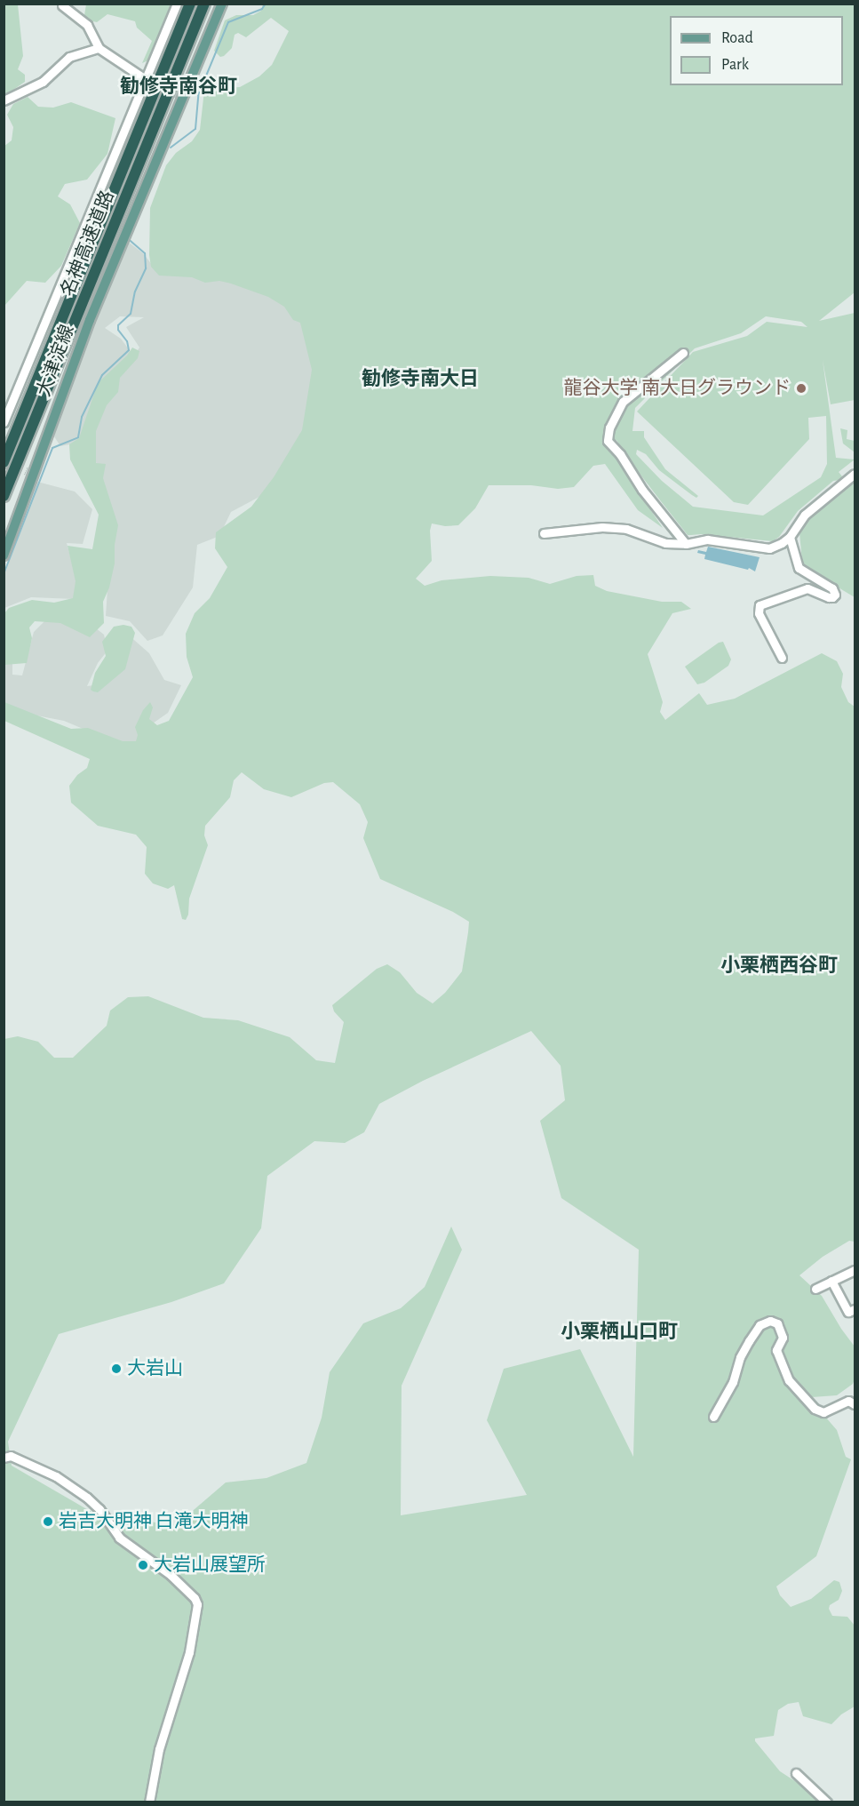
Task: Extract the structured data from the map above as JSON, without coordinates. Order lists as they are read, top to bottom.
{
  "streets": {
    "highway": ["名神高速道路"],
    "main road": ["大津淀線"]
  },
  "districts": [
    "勧修寺南谷町",
    "勧修寺南大日",
    "小栗栖西谷町",
    "小栗栖山口町"
  ],
  "places": [
    "龍谷大学 南大日グラウンド",
    "大岩山",
    "岩吉大明神 白滝大明神",
    "大岩山展望所"
  ],
  "legend": ["Road", "Park"]
}
